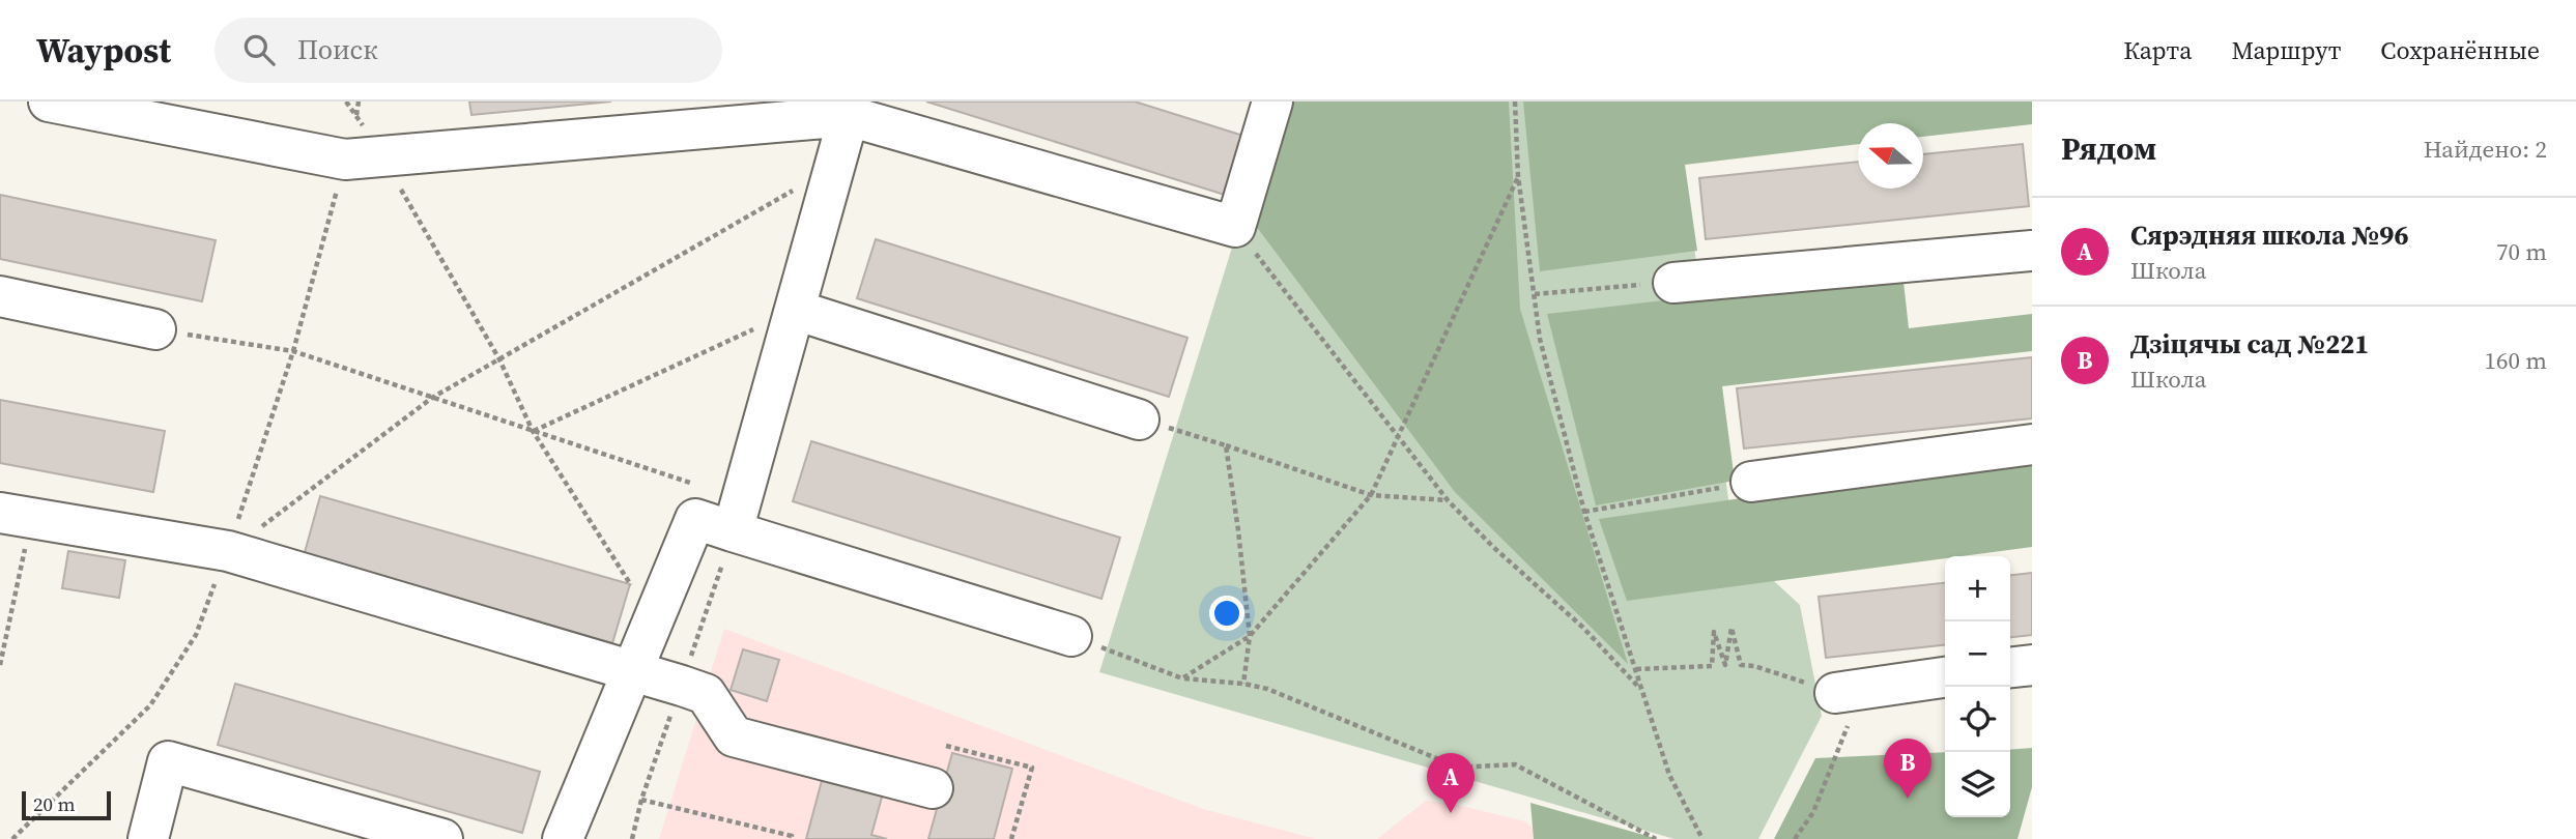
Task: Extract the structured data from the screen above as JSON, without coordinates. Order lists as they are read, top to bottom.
{
  "scale_bar": "20 m",
  "north": "left",
  "page": {
    "header": "Waypost",
    "search": "Поиск",
    "nav": ["Карта", "Маршрут", "Сохранённые"],
    "heading": ["Рядом", "Найдено: 2"],
    "list": [
      {
        "mark": "A",
        "name": "Сярэдняя школа №96",
        "note": "Школа",
        "value": "70 m"
      },
      {
        "mark": "B",
        "name": "Дзіцячы сад №221",
        "note": "Школа",
        "value": "160 m"
      }
    ],
    "map_buttons": ["+", "−"],
    "pins": ["B", "A"],
    "scale": "20 m"
  }
}
